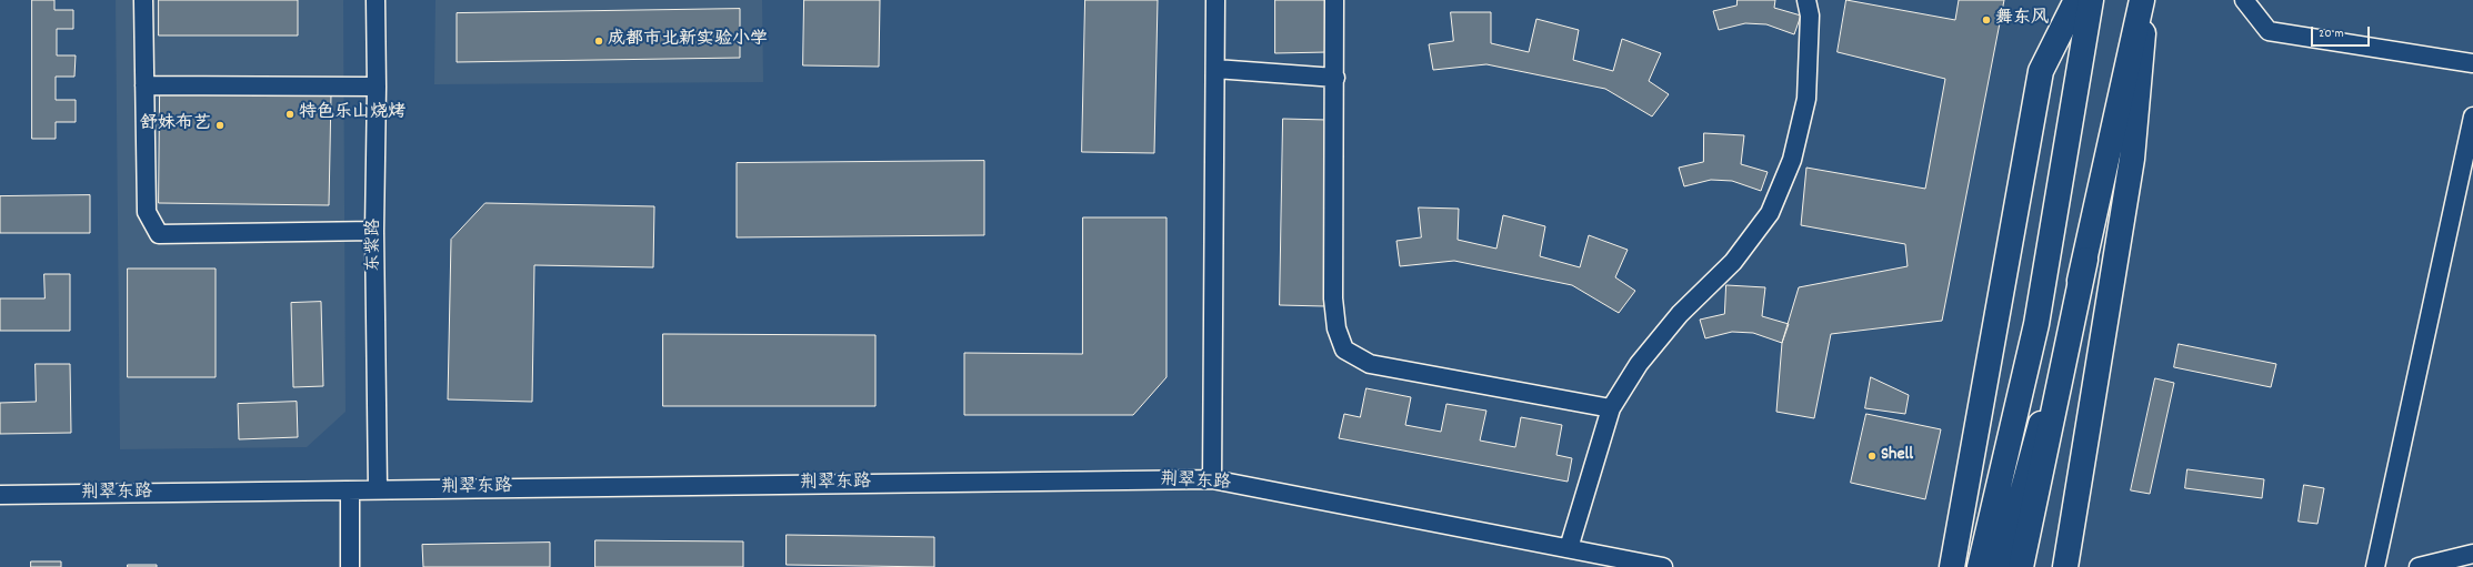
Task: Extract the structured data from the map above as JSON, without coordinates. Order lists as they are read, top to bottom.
{
  "streets": {
    "street": ["东紫路", "荆翠东路"]
  },
  "crossings": [
    ["东紫路", "荆翠东路"]
  ],
  "places": [
    "舞东风",
    "成都市北新实验小学",
    "特色乐山烧烤",
    "舒妹布艺",
    "Shell"
  ],
  "scale_bar": "20 m"
}
